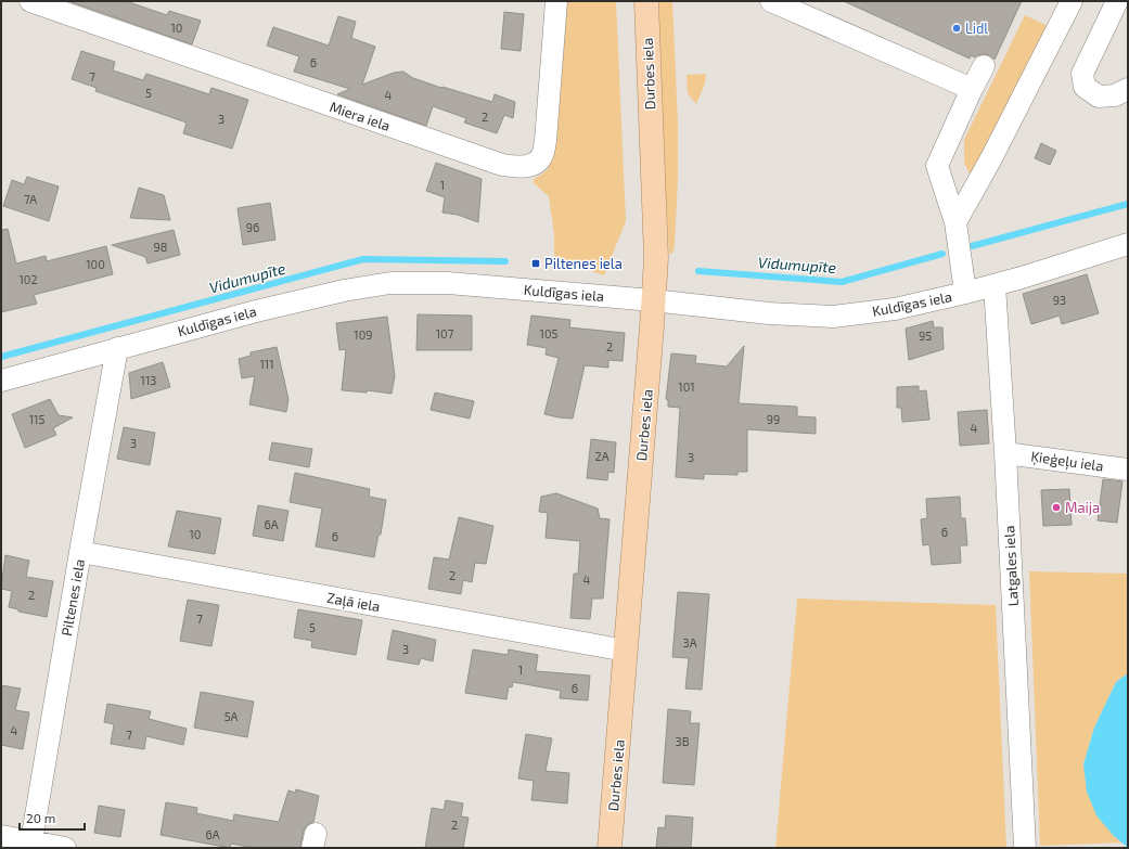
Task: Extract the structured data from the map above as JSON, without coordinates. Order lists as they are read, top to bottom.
{
  "streets": {
    "main road": ["Durbes iela"],
    "street": [
      "Miera iela",
      "Kuldīgas iela",
      "Ķieģeļu iela",
      "Latgales iela",
      "Piltenes iela",
      "Zaļā iela"
    ]
  },
  "crossings": [
    ["Durbes iela", "Kuldīgas iela"],
    ["Durbes iela", "Zaļā iela"],
    ["Kuldīgas iela", "Latgales iela"],
    ["Kuldīgas iela", "Piltenes iela"],
    ["Ķieģeļu iela", "Latgales iela"],
    ["Piltenes iela", "Zaļā iela"]
  ],
  "water": ["Vidumupīte"],
  "places": {
    "other": ["Lidl", "Maija"],
    "transit": ["Piltenes iela"]
  },
  "house_numbers": [
    "10",
    "6",
    "7",
    "5",
    "4",
    "2",
    "3",
    "1",
    "7A",
    "96",
    "98",
    "100",
    "102",
    "93",
    "107",
    "105",
    "109",
    "95",
    "2",
    "111",
    "113",
    "101",
    "115",
    "99",
    "4",
    "3",
    "2A",
    "3",
    "6A",
    "6",
    "10",
    "6",
    "2",
    "4",
    "2",
    "7",
    "5",
    "3A",
    "3",
    "1",
    "6",
    "5A",
    "4",
    "7",
    "3B",
    "2",
    "6A"
  ],
  "scale_bar": "20 m"
}
